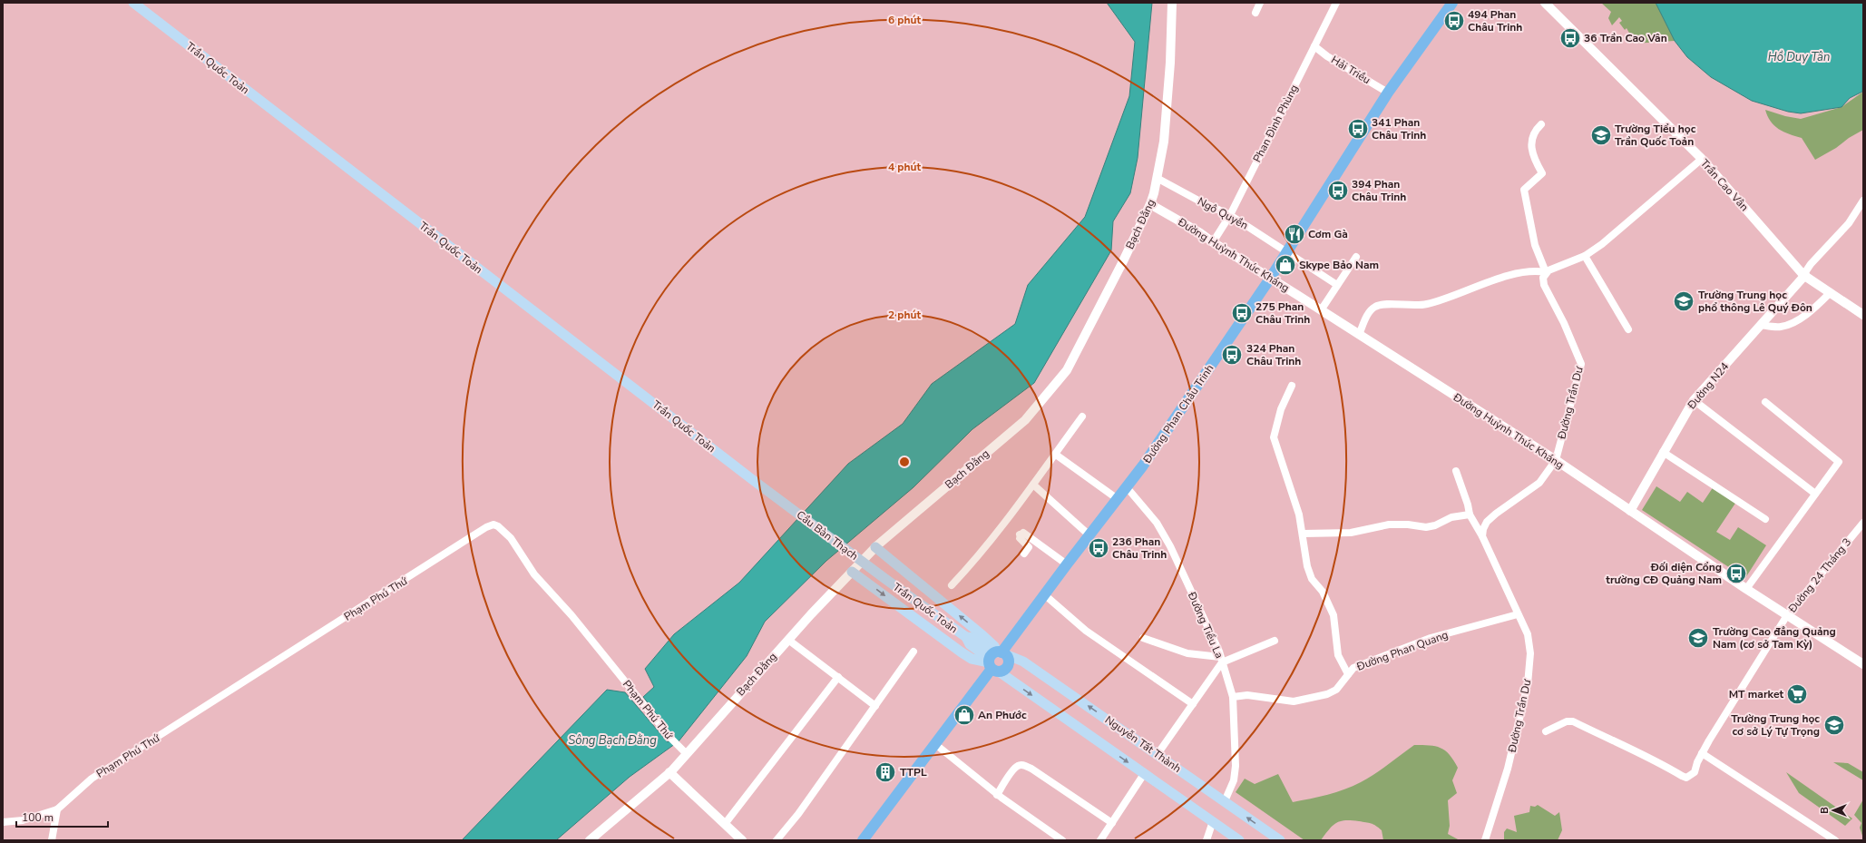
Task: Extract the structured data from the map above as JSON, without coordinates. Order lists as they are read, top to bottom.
{
  "streets": {
    "main road": [
      "Trần Quốc Toản",
      "Đường Phan Châu Trinh",
      "Cầu Bàn Thạch",
      "Nguyễn Tất Thành"
    ],
    "street": [
      "Hải Triều",
      "Phan Đình Phùng",
      "Trần Cao Vân",
      "Ngô Quyền",
      "Bạch Đằng",
      "Đường Huỳnh Thúc Kháng",
      "Đường N24",
      "Đường Trần Dư",
      "Đường 24 Tháng 3",
      "Phạm Phú Thứ",
      "Đường Tiểu La",
      "Đường Phan Quang"
    ]
  },
  "crossings": [
    ["Trần Quốc Toản", "Đường Phan Châu Trinh"],
    ["Trần Quốc Toản", "Cầu Bàn Thạch"],
    ["Trần Quốc Toản", "Nguyễn Tất Thành"],
    ["Hải Triều", "Phan Đình Phùng"],
    ["Hải Triều", "Đường Phan Châu Trinh"],
    ["Phan Đình Phùng", "Ngô Quyền"],
    ["Phan Đình Phùng", "Đường Huỳnh Thúc Kháng"],
    ["Trần Cao Vân", "Đường N24"],
    ["Ngô Quyền", "Bạch Đằng"],
    ["Ngô Quyền", "Đường Phan Châu Trinh"],
    ["Bạch Đằng", "Đường Huỳnh Thúc Kháng"],
    ["Bạch Đằng", "Phạm Phú Thứ"],
    ["Đường Huỳnh Thúc Kháng", "Đường N24"],
    ["Đường Huỳnh Thúc Kháng", "Đường Trần Dư"],
    ["Đường Huỳnh Thúc Kháng", "Đường Phan Châu Trinh"],
    ["Đường Huỳnh Thúc Kháng", "Đường 24 Tháng 3"],
    ["Đường Trần Dư", "Đường Phan Quang"],
    ["Đường Phan Châu Trinh", "Đường Tiểu La"],
    ["Đường Phan Châu Trinh", "Nguyễn Tất Thành"],
    ["Đường Tiểu La", "Đường Phan Quang"],
    ["Đường Tiểu La", "Nguyễn Tất Thành"]
  ],
  "water": ["Hồ Duy Tân", "Sông Bạch Đằng"],
  "places": {
    "bus stop": [
      "494 Phan Châu Trinh",
      "36 Trần Cao Vân",
      "341 Phan Châu Trinh",
      "394 Phan Châu Trinh",
      "275 Phan Châu Trinh",
      "324 Phan Châu Trinh",
      "236 Phan Châu Trinh",
      "Đối diện Cổng trường CĐ Quảng Nam"
    ],
    "school or university": [
      "Trường Tiểu học Trần Quốc Toản",
      "Trường Trung học phổ thông Lê Quý Đôn",
      "Trường Cao đẳng Quảng Nam (cơ sở Tam Kỳ)",
      "Trường Trung học cơ sở Lý Tự Trọng"
    ],
    "restaurant": ["Cơm Gà"],
    "shop": ["Skype Bảo Nam", "An Phước"],
    "supermarket": ["MT market"],
    "building": ["TTPL"]
  },
  "scale_bar": "100 m",
  "north": "left",
  "rings": ["6 phút", "4 phút", "2 phút"]
}
